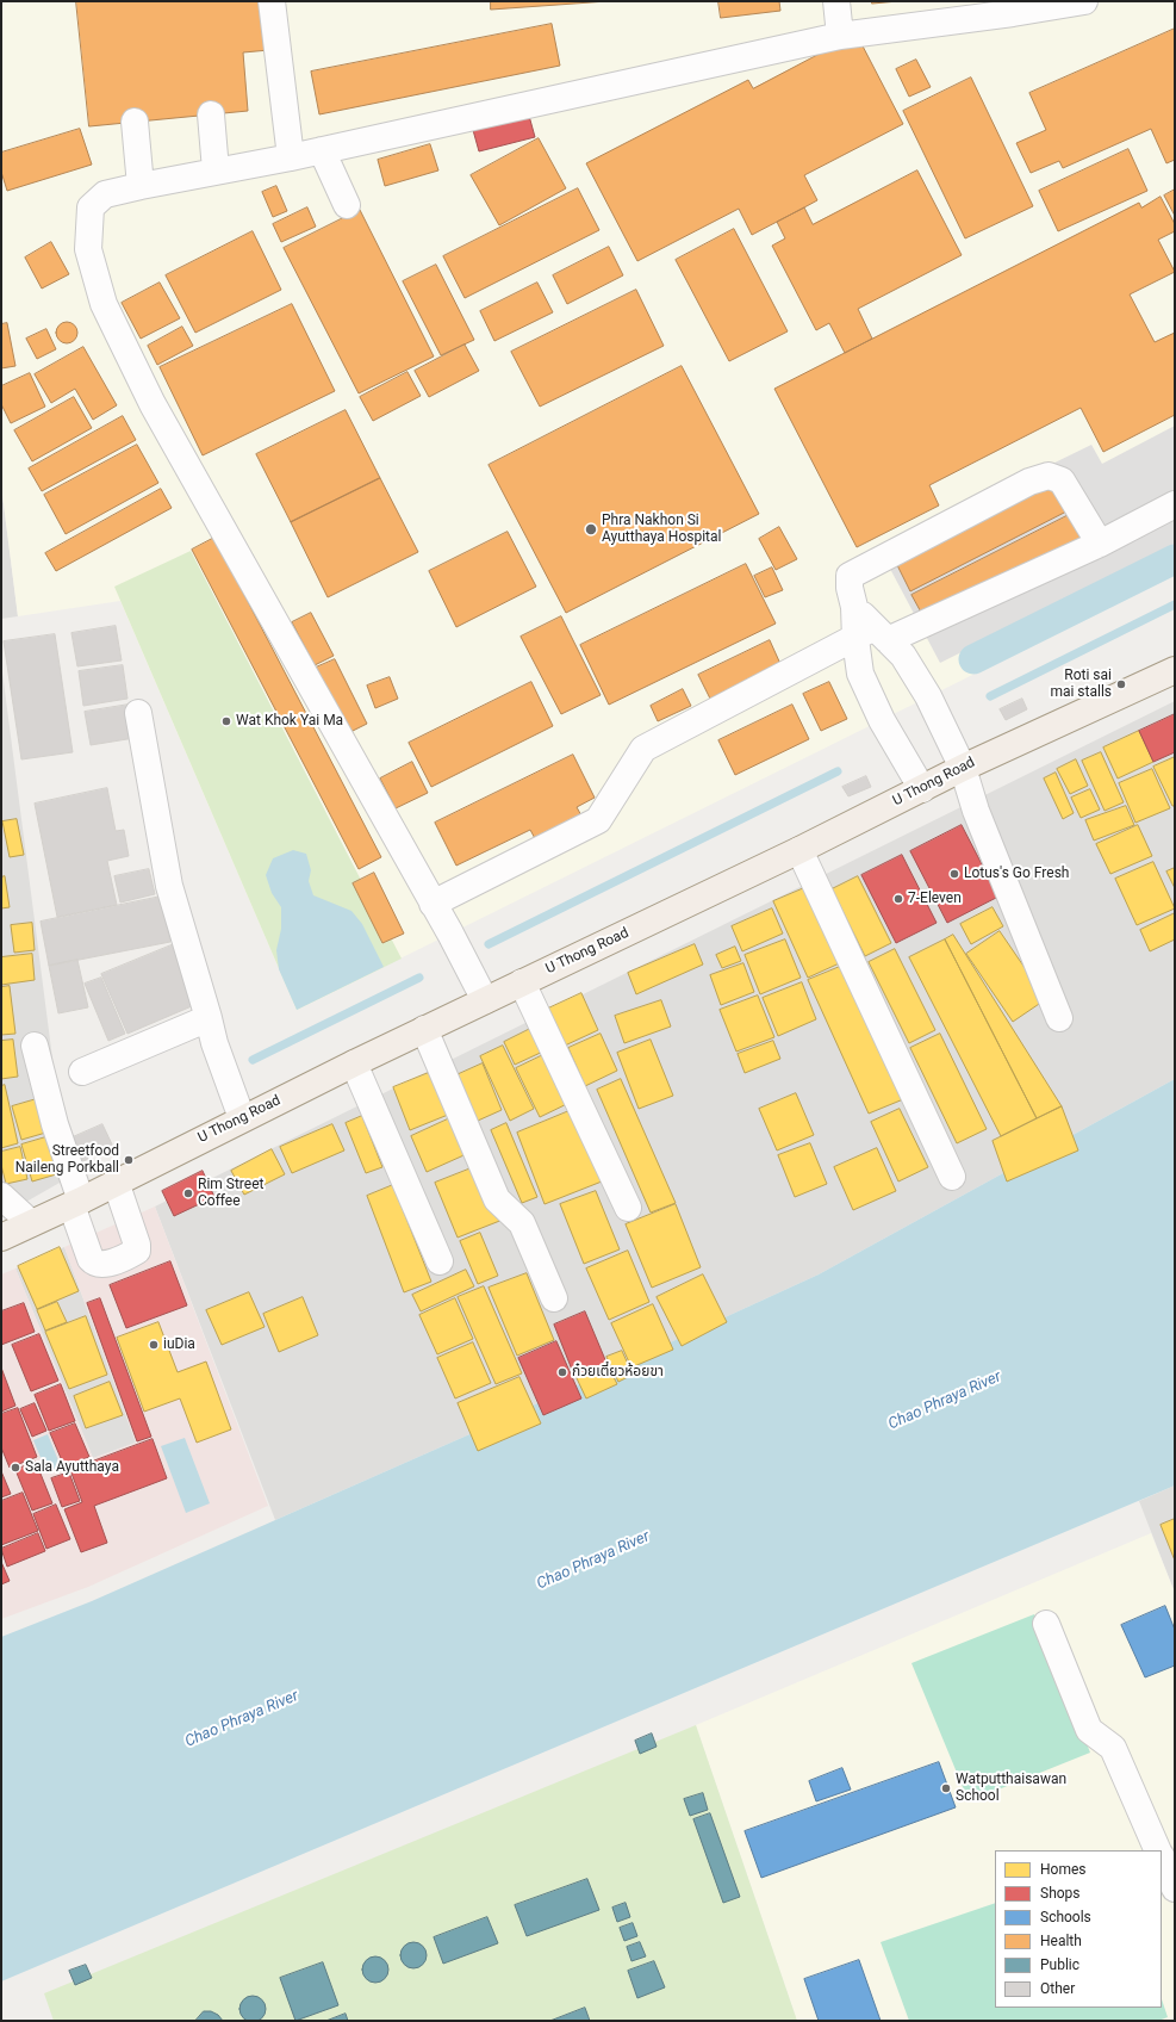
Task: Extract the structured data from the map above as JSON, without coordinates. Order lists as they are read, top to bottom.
{
  "streets": {
    "main road": ["U Thong Road"]
  },
  "water": ["Chao Phraya River"],
  "places": [
    "Phra Nakhon Si Ayutthaya Hospital",
    "Roti sai mai stalls",
    "Wat Khok Yai Ma",
    "Lotus's Go Fresh",
    "7-Eleven",
    "Streetfood Naileng Porkball",
    "Rim Street Coffee",
    "iuDia",
    "ก๋วยเตี๋ยวห้อยขา",
    "Sala Ayutthaya",
    "Watputthaisawan School"
  ],
  "legend": [
    "Homes",
    "Shops",
    "Schools",
    "Health",
    "Public",
    "Other"
  ]
}
